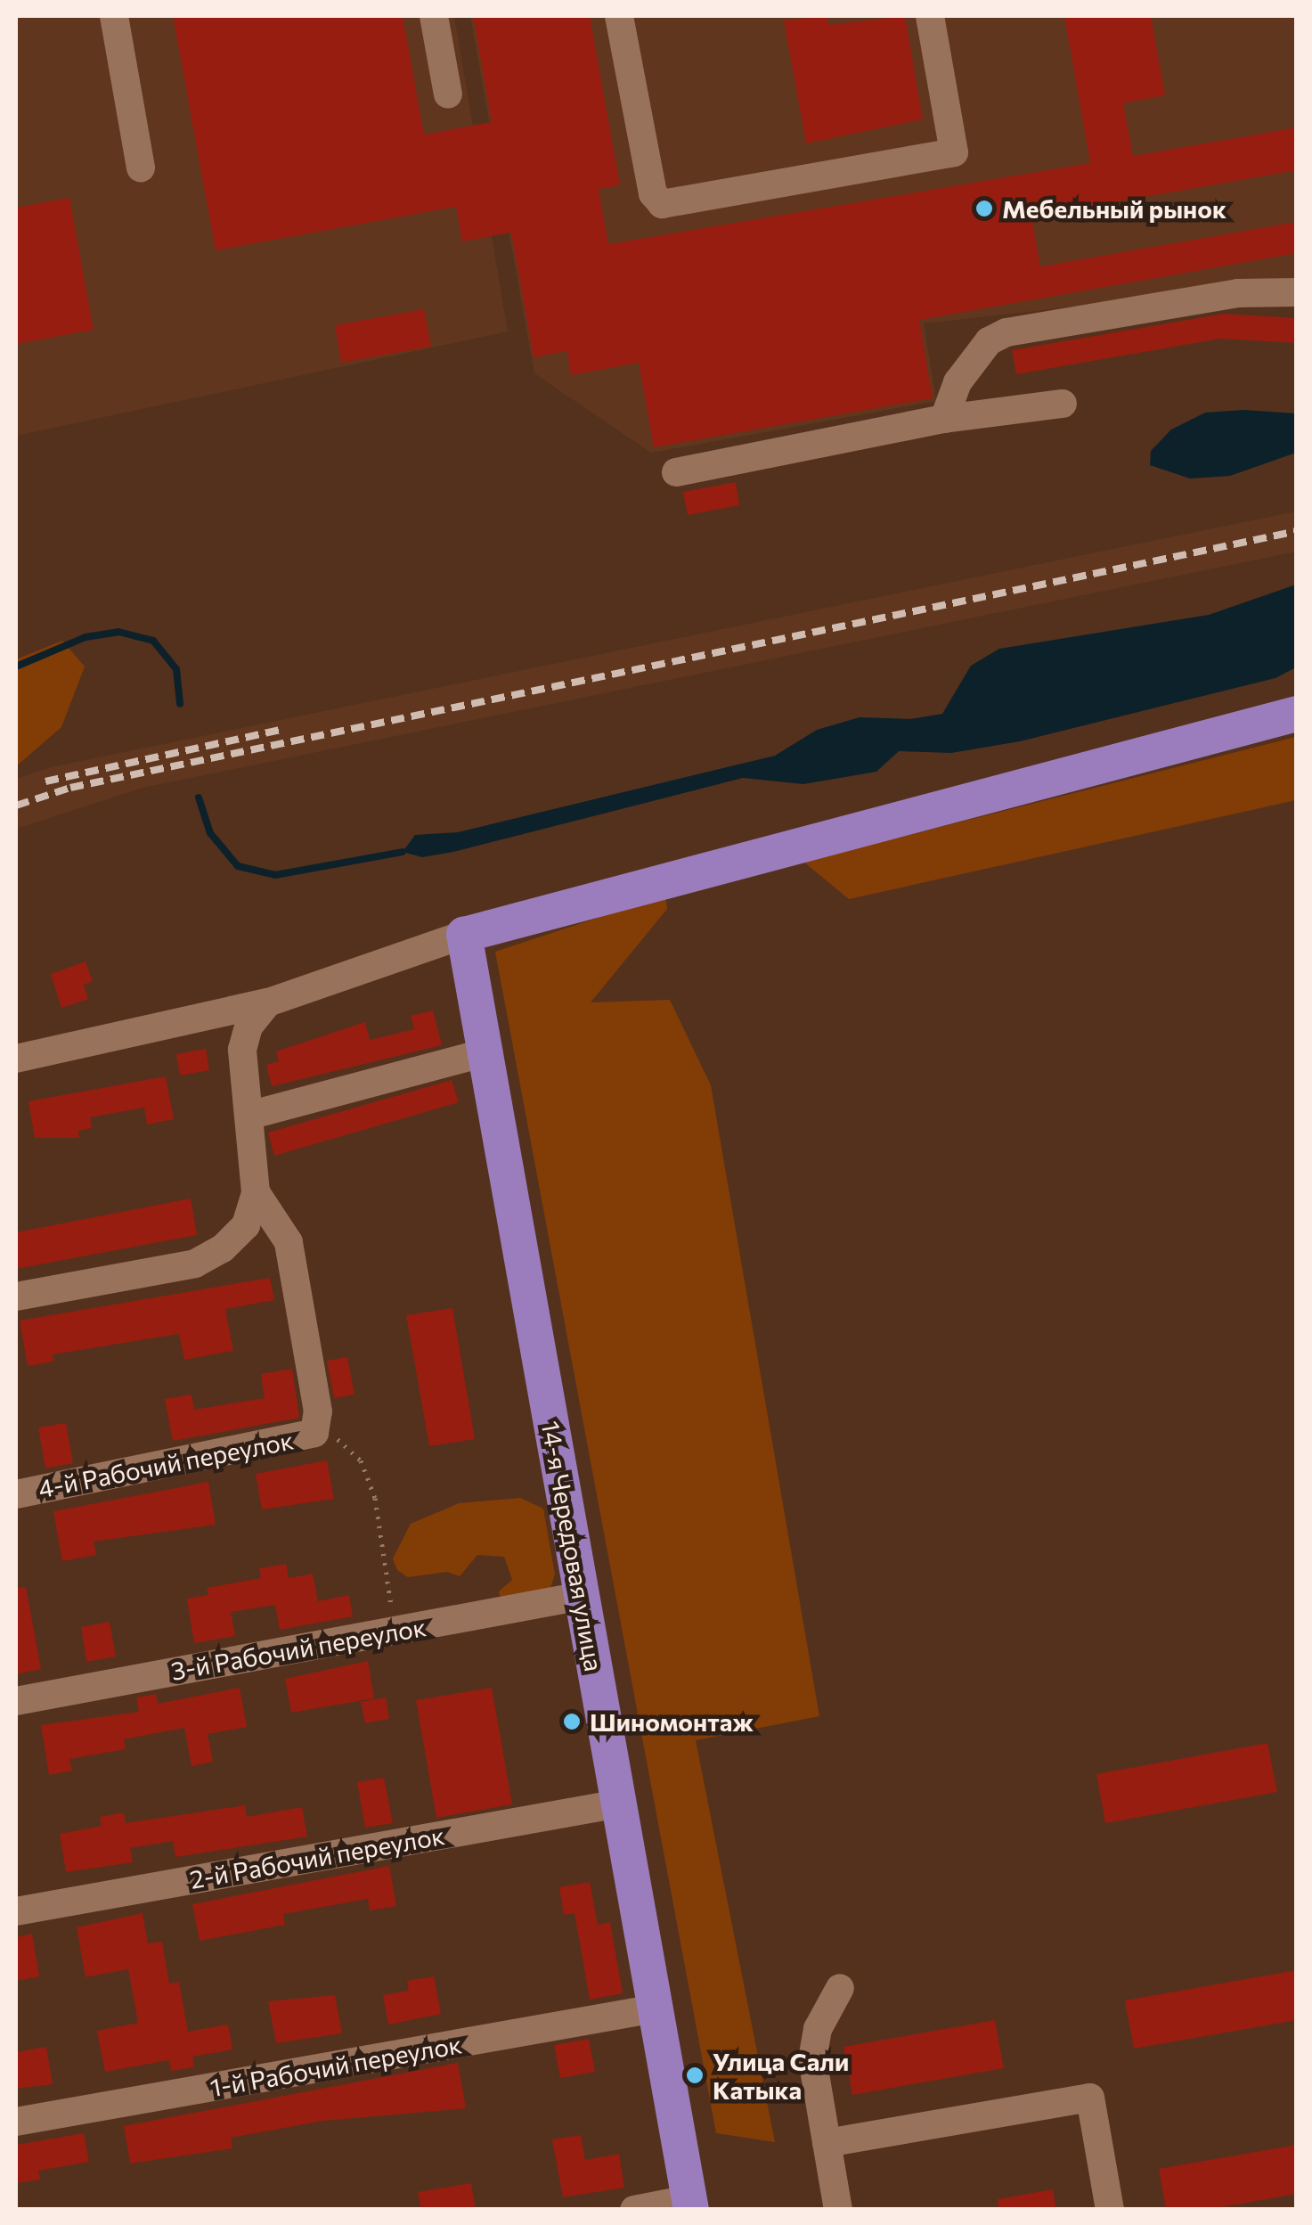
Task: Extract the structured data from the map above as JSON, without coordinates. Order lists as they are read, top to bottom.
{
  "streets": {
    "main road": ["14-я Чередовая улица"],
    "street": [
      "4-й Рабочий переулок",
      "3-й Рабочий переулок",
      "2-й Рабочий переулок",
      "1-й Рабочий переулок"
    ]
  },
  "crossings": [
    ["14-я Чередовая улица", "3-й Рабочий переулок"],
    ["14-я Чередовая улица", "2-й Рабочий переулок"],
    ["14-я Чередовая улица", "1-й Рабочий переулок"]
  ],
  "places": ["Мебельный рынок", "Шиномонтаж", "Улица Сали Катыка"]
}
